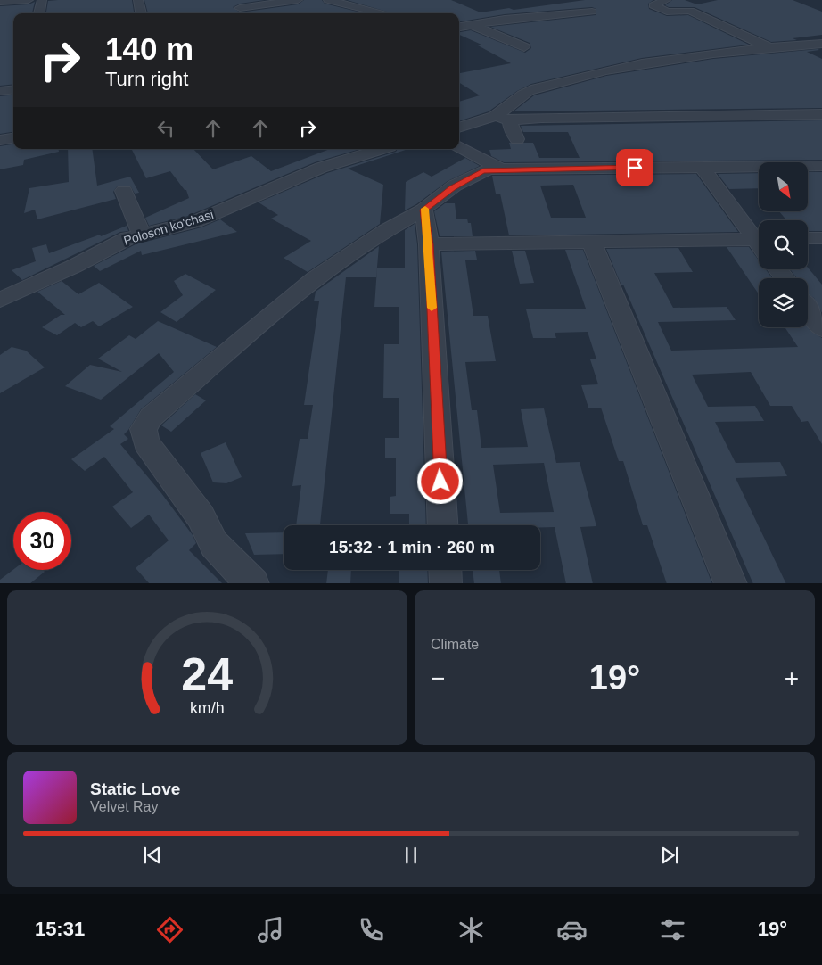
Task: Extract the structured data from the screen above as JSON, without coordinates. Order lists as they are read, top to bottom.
{
  "streets": {
    "street": ["Poloson ko'chasi"]
  },
  "north": "bottom right",
  "page": {
    "turn": ["140 m", "Turn right"],
    "limit": "30",
    "trip": "15:32 · 1 min · 260 m",
    "tile": "Climate",
    "heat": ["−", "19°", "+"],
    "song": ["Static Love", "Velvet Ray"],
    "tabs": ["15:31", "19°"],
    "gauge": ["24", "km/h"]
  }
}
